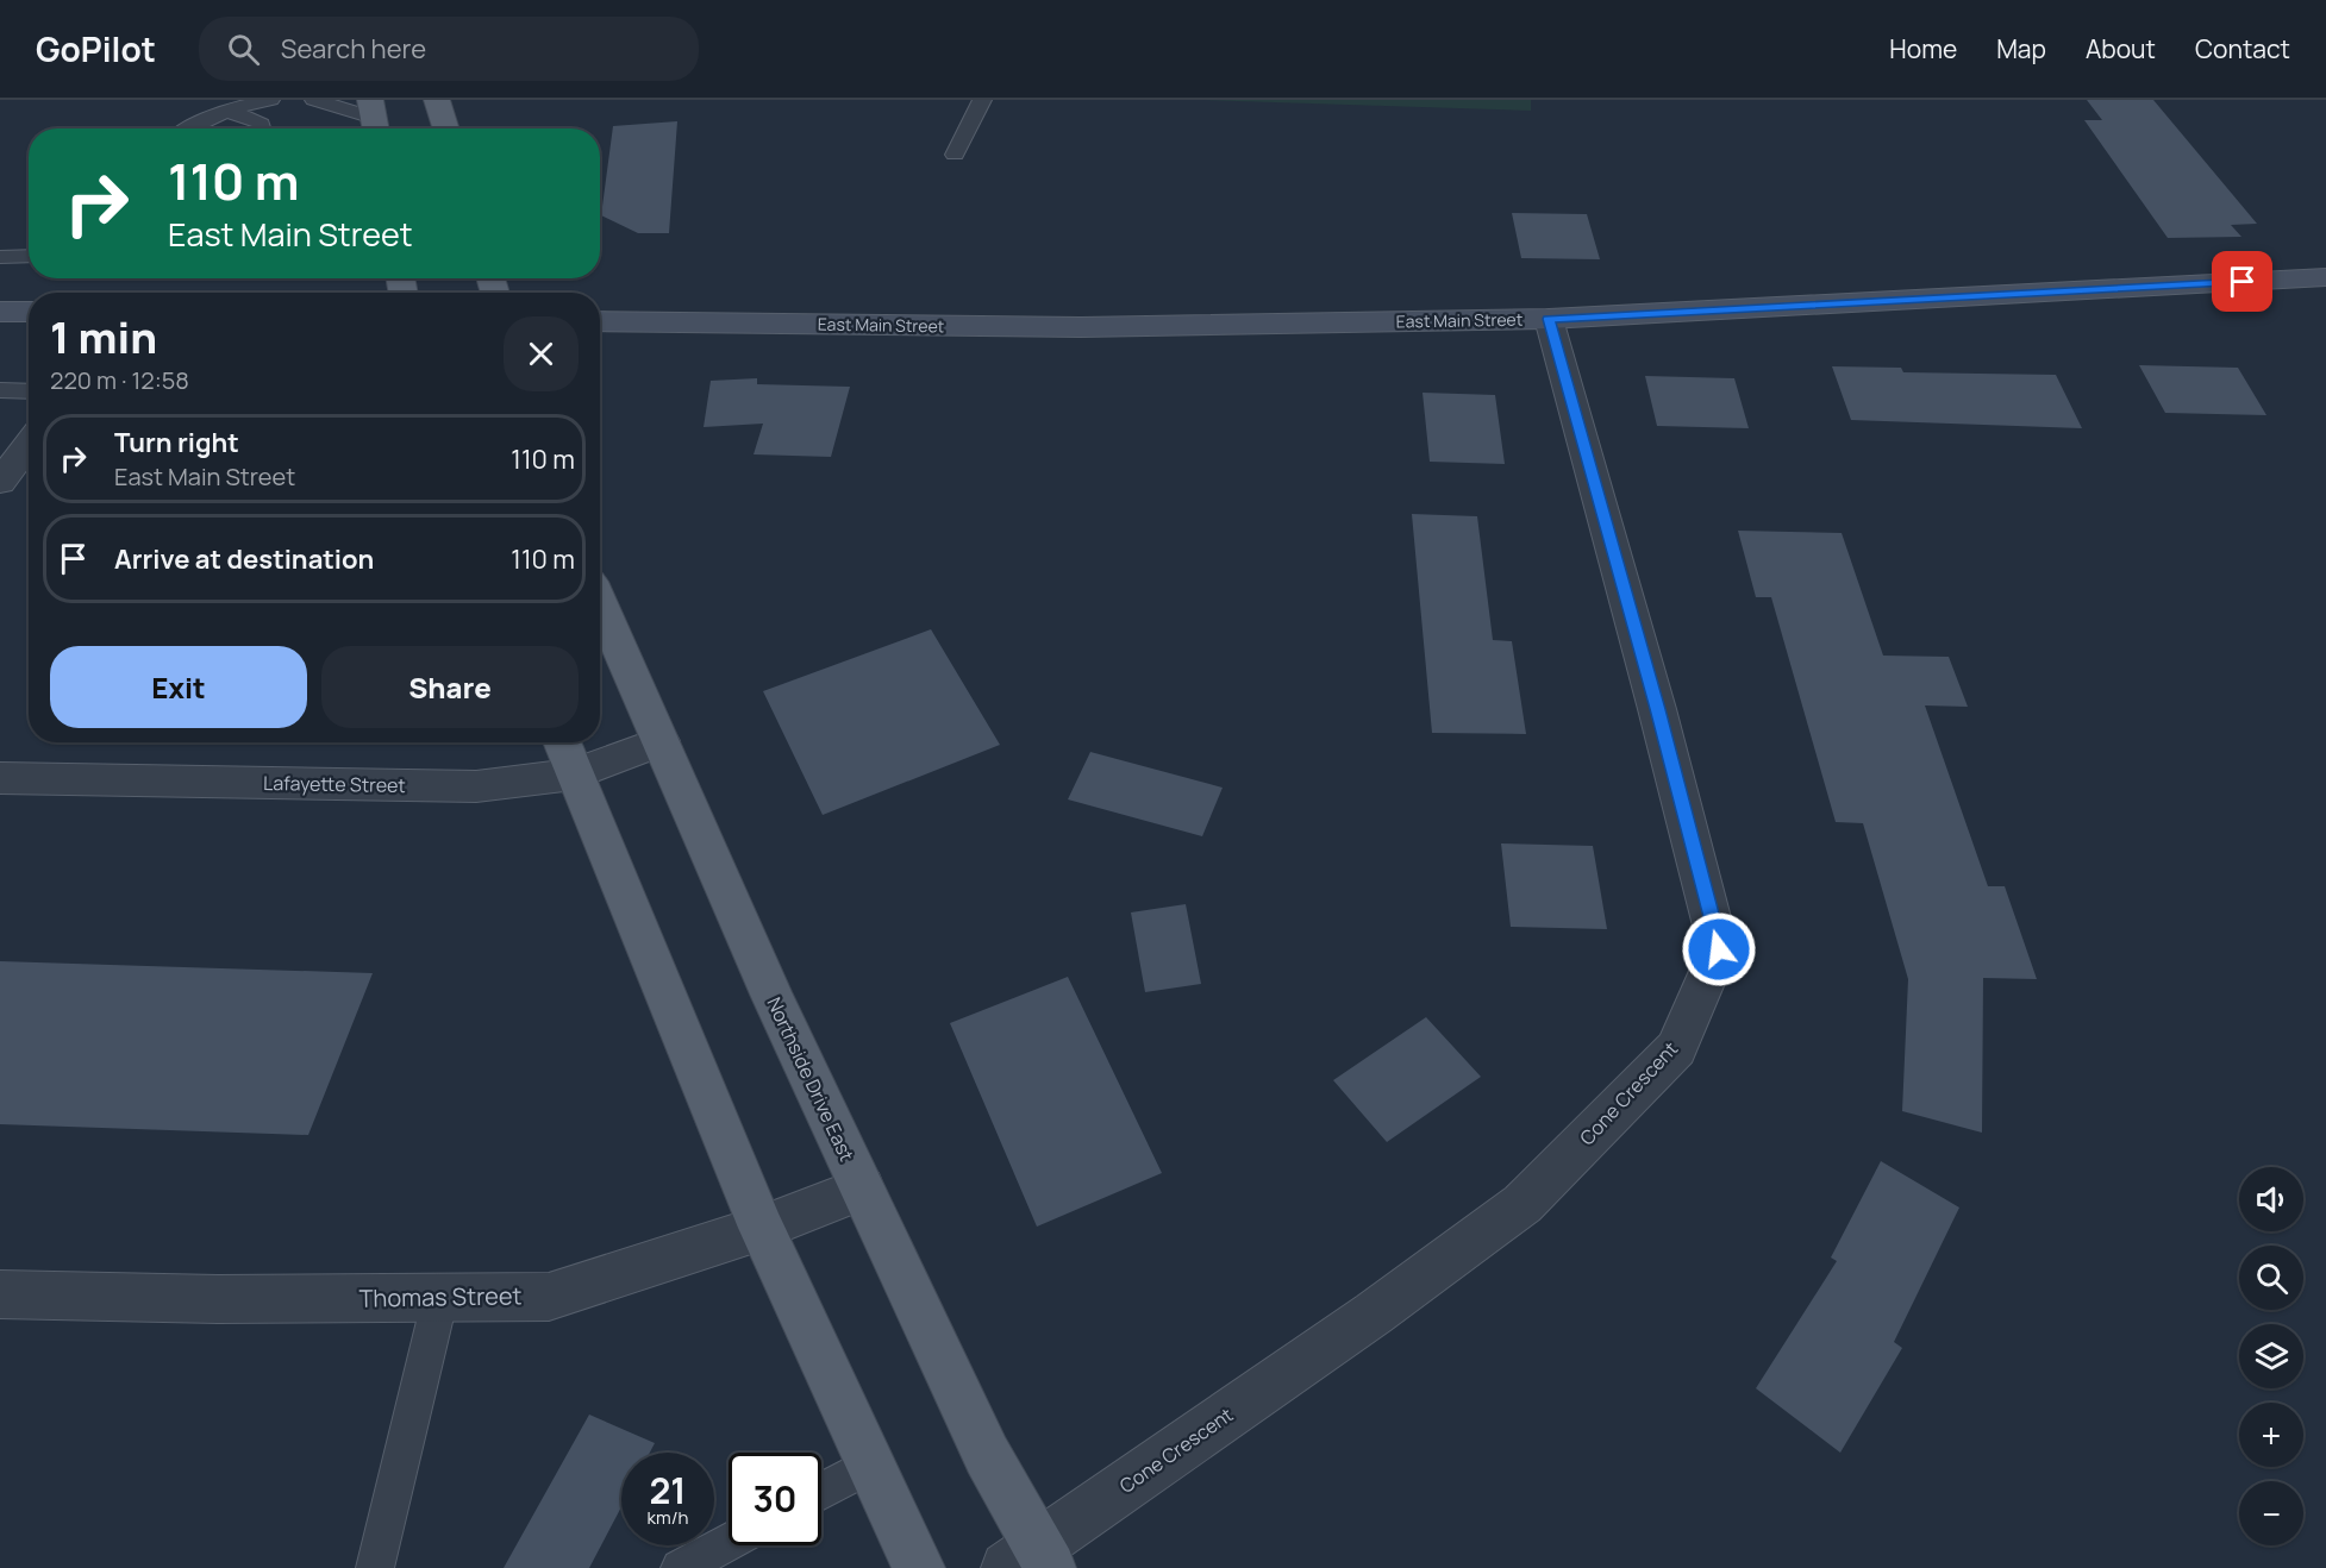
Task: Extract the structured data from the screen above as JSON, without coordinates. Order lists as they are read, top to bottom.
{
  "streets": {
    "main road": ["East Main Street", "Northside Drive East"],
    "street": ["Lafayette Street", "Cone Crescent", "Thomas Street"]
  },
  "crossings": [
    ["East Main Street", "Cone Crescent"],
    ["Lafayette Street", "Northside Drive East"],
    ["Northside Drive East", "Cone Crescent"],
    ["Northside Drive East", "Thomas Street"]
  ],
  "page": {
    "header": "GoPilot",
    "search": "Search here",
    "nav": [
      "Home",
      "Map",
      "About",
      "Contact"
    ],
    "turn": ["110 m", "East Main Street"],
    "heading": ["1 min", "220 m · 12:58"],
    "list": [
      {
        "name": "Turn right",
        "note": "East Main Street",
        "value": "110 m"
      },
      {
        "name": "Arrive at destination",
        "value": "110 m"
      }
    ],
    "buttons": ["Exit", "Share"],
    "map_buttons": ["+", "−"],
    "speed": "21 km/h",
    "limit": "30"
  }
}
